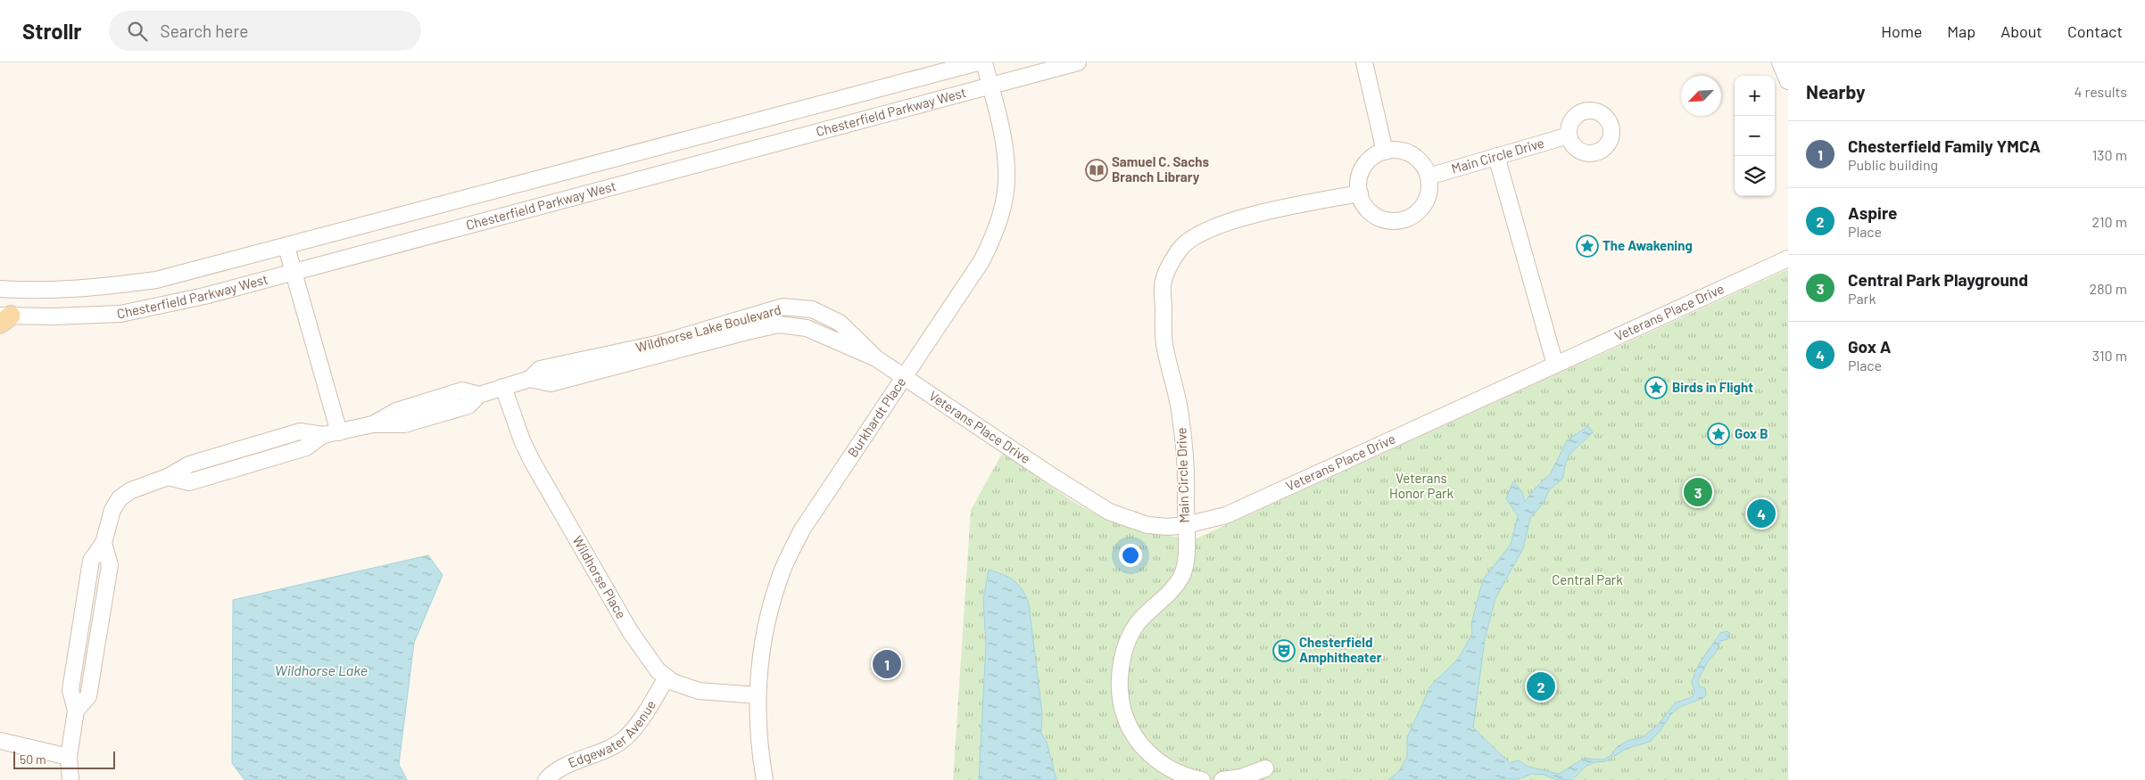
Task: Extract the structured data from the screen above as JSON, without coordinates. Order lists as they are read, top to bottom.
{
  "streets": {
    "street": [
      "Chesterfield Parkway West",
      "Main Circle Drive",
      "Veterans Place Drive",
      "Wildhorse Lake Boulevard",
      "Burkhardt Place",
      "Wildhorse Place",
      "Edgewater Avenue"
    ]
  },
  "crossings": [
    ["Chesterfield Parkway West", "Burkhardt Place"],
    ["Main Circle Drive", "Veterans Place Drive"],
    ["Veterans Place Drive", "Wildhorse Lake Boulevard"],
    ["Veterans Place Drive", "Burkhardt Place"],
    ["Wildhorse Lake Boulevard", "Burkhardt Place"],
    ["Wildhorse Lake Boulevard", "Wildhorse Place"],
    ["Burkhardt Place", "Wildhorse Place"],
    ["Wildhorse Place", "Edgewater Avenue"]
  ],
  "water": ["Wildhorse Lake"],
  "parks": ["Veterans Honor Park", "Central Park"],
  "places": {
    "library": ["Samuel C. Sachs Branch Library"],
    "place": ["The Awakening", "Birds in Flight", "Gox B"],
    "theatre": ["Chesterfield Amphitheater"]
  },
  "scale_bar": "50 m",
  "north": "bottom left",
  "page": {
    "header": "Strollr",
    "search": "Search here",
    "nav": [
      "Home",
      "Map",
      "About",
      "Contact"
    ],
    "heading": ["Nearby", "4 results"],
    "map_buttons": ["+", "−"],
    "list": [
      {
        "mark": "1",
        "name": "Chesterfield Family YMCA",
        "note": "Public building",
        "value": "130 m"
      },
      {
        "mark": "2",
        "name": "Aspire",
        "note": "Place",
        "value": "210 m"
      },
      {
        "mark": "3",
        "name": "Central Park Playground",
        "note": "Park",
        "value": "280 m"
      },
      {
        "mark": "4",
        "name": "Gox A",
        "note": "Place",
        "value": "310 m"
      }
    ],
    "pins": [
      "3",
      "4",
      "1",
      "2"
    ],
    "scale": "50 m"
  }
}
